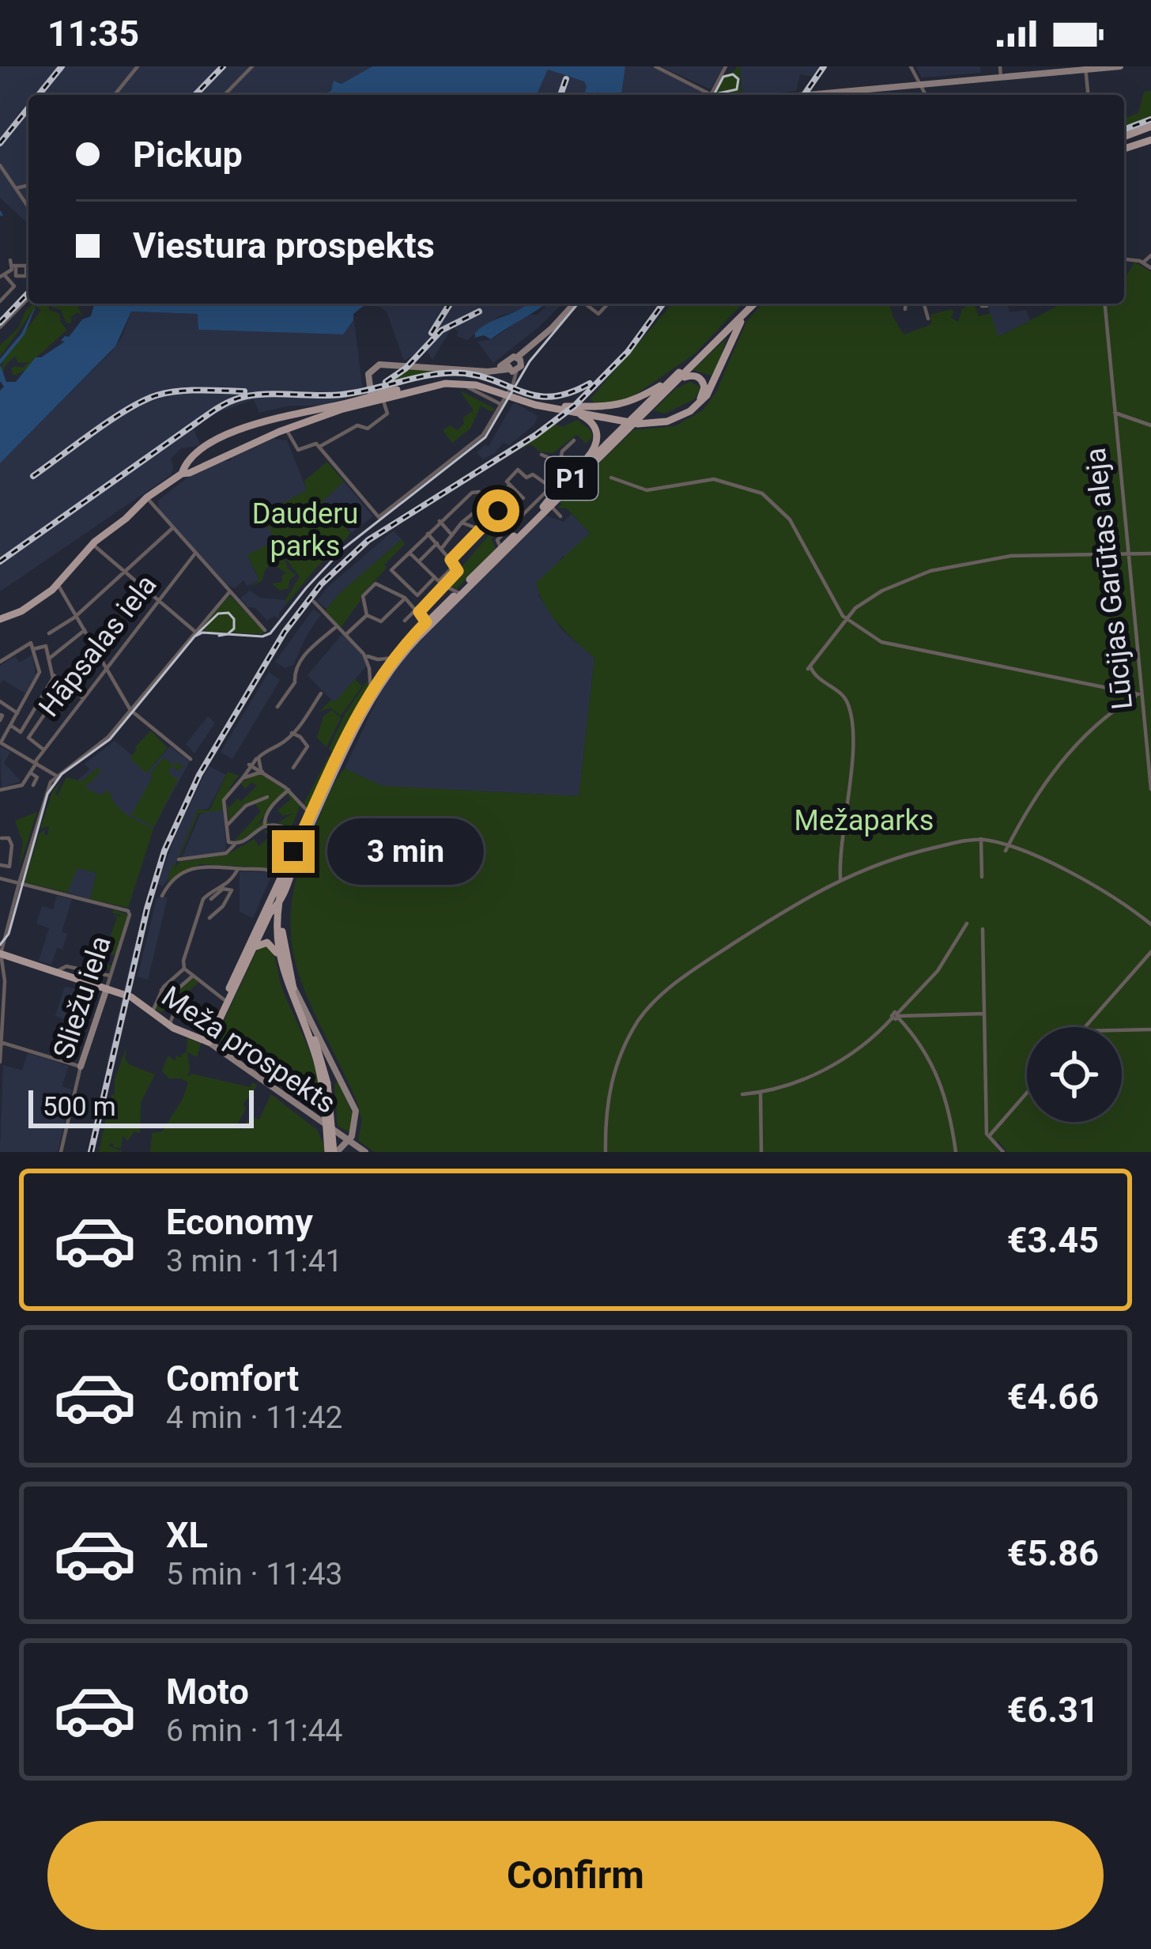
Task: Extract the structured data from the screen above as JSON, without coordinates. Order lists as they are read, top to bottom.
{
  "streets": {
    "main road": ["P1", "Meža prospekts"],
    "street": ["Lūcijas Garūtas aleja", "Hāpsalas iela", "Sliežu iela"]
  },
  "crossings": [
    ["P1", "Meža prospekts"],
    ["Sliežu iela", "Meža prospekts"]
  ],
  "parks": ["Dauderu parks", "Mežaparks"],
  "scale_bar": "500 m",
  "page": {
    "status": "11:35",
    "banner": ["Pickup", "Viestura prospekts"],
    "bubble": "3 min",
    "scale": "500 m",
    "list": [
      {
        "name": "Economy",
        "note": "3 min · 11:41",
        "value": "€3.45"
      },
      {
        "name": "Comfort",
        "note": "4 min · 11:42",
        "value": "€4.66"
      },
      {
        "name": "XL",
        "note": "5 min · 11:43",
        "value": "€5.86"
      },
      {
        "name": "Moto",
        "note": "6 min · 11:44",
        "value": "€6.31"
      }
    ],
    "buttons": "Confirm"
  }
}
